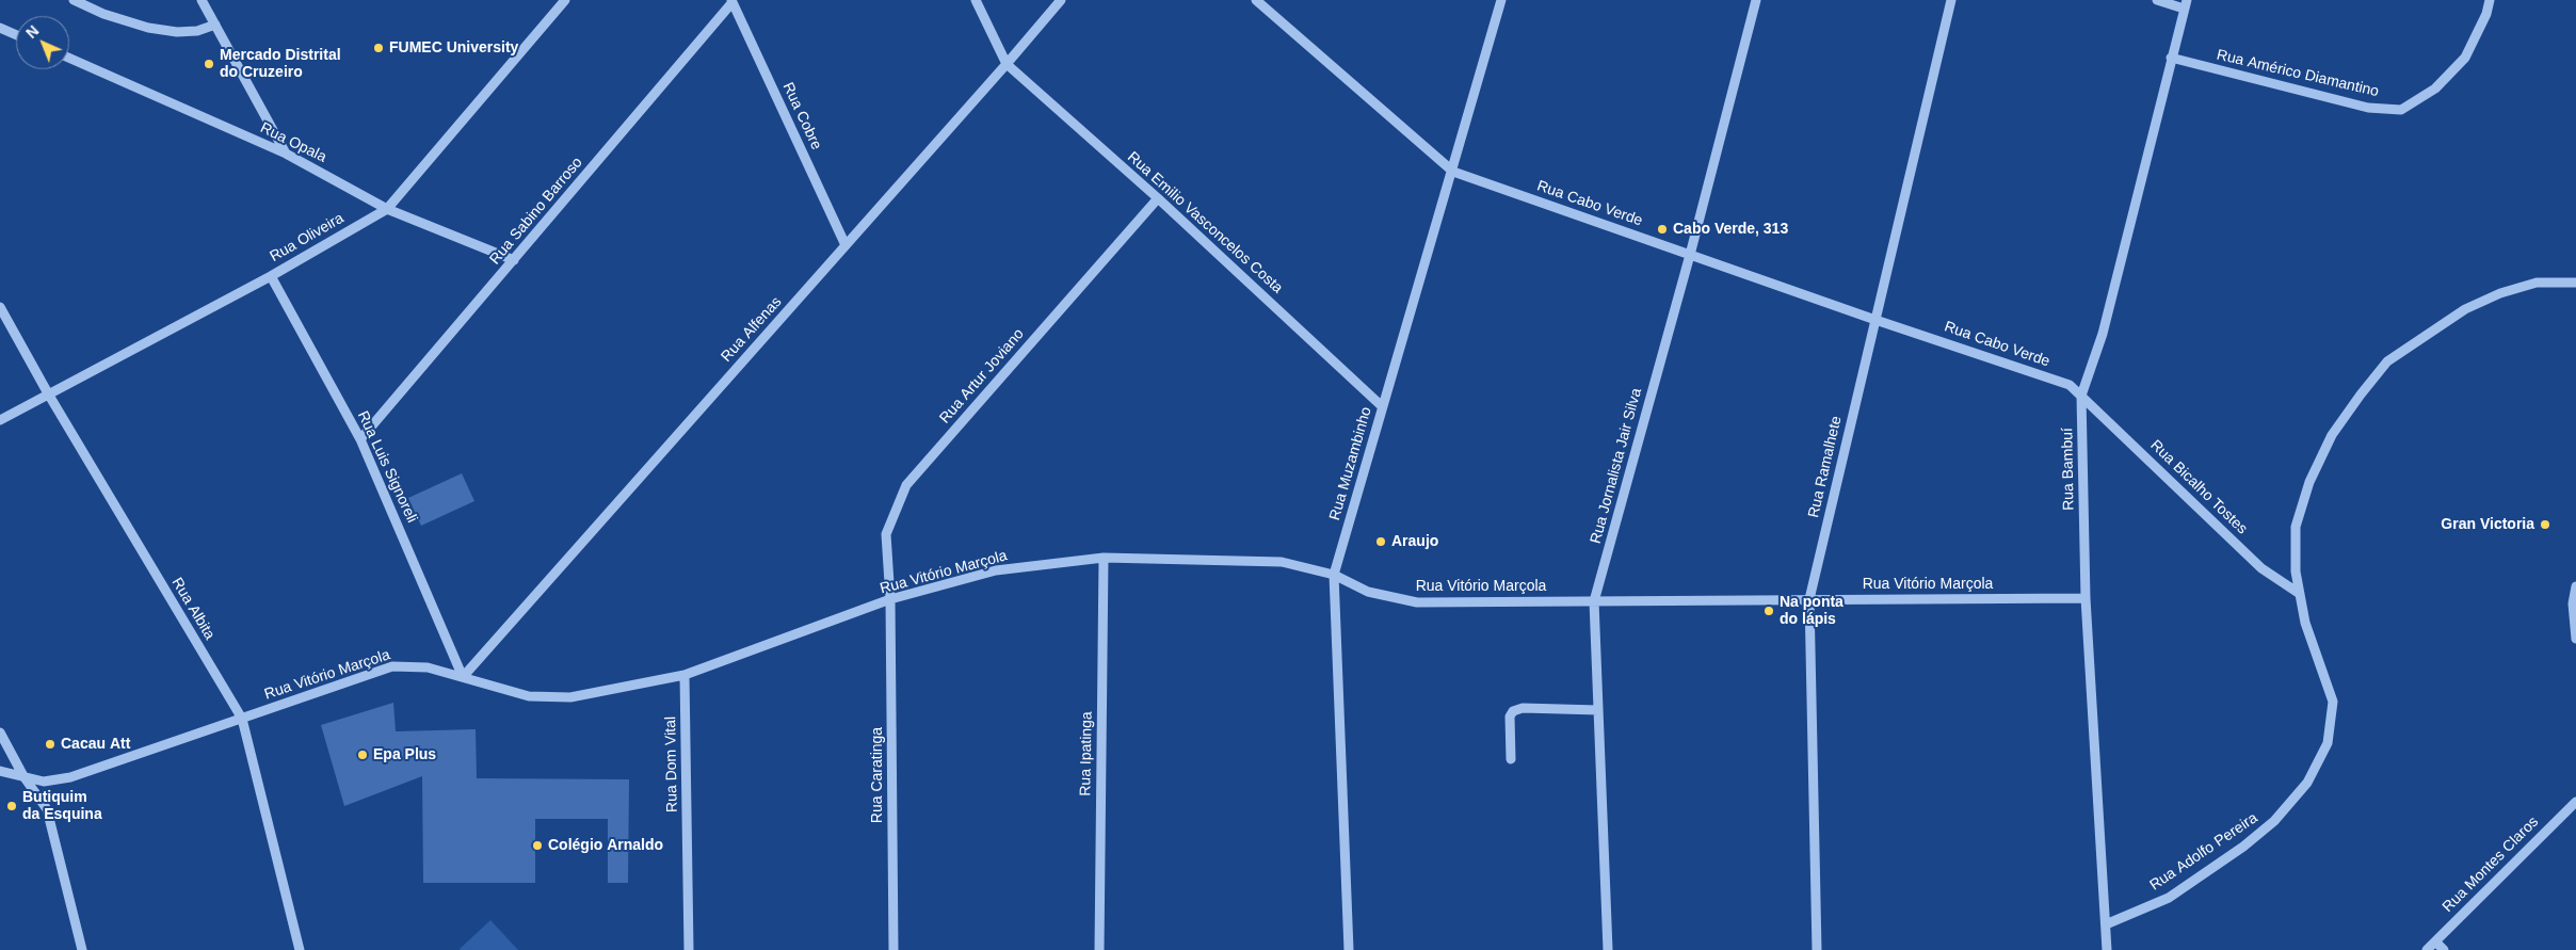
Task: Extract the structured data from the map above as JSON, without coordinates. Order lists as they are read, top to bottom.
{
  "streets": {
    "street": [
      "Rua Américo Diamantino",
      "Rua Cobre",
      "Rua Opala",
      "Rua Cabo Verde",
      "Rua Sabino Barroso",
      "Rua Emilio Vasconcelos Costa",
      "Rua Oliveira",
      "Rua Alfenas",
      "Rua Artur Joviano",
      "Rua Muzambinho",
      "Rua Jornalista Jair Silva",
      "Rua Luis Signoreli",
      "Rua Ramalhete",
      "Rua Bambuí",
      "Rua Bicalho Tostes",
      "Rua Vitório Marçola",
      "Rua Albita",
      "Rua Ipatinga",
      "Rua Dom Vital",
      "Rua Caratinga",
      "Rua Adolfo Pereira",
      "Rua Montes Claros"
    ]
  },
  "crossings": [
    ["Rua Américo Diamantino", "Rua Bambuí"],
    ["Rua Cobre", "Rua Sabino Barroso"],
    ["Rua Cobre", "Rua Alfenas"],
    ["Rua Opala", "Rua Sabino Barroso"],
    ["Rua Opala", "Rua Oliveira"],
    ["Rua Cabo Verde", "Rua Muzambinho"],
    ["Rua Cabo Verde", "Rua Jornalista Jair Silva"],
    ["Rua Cabo Verde", "Rua Ramalhete"],
    ["Rua Cabo Verde", "Rua Bambuí"],
    ["Rua Cabo Verde", "Rua Bicalho Tostes"],
    ["Rua Sabino Barroso", "Rua Luis Signoreli"],
    ["Rua Emilio Vasconcelos Costa", "Rua Alfenas"],
    ["Rua Emilio Vasconcelos Costa", "Rua Artur Joviano"],
    ["Rua Emilio Vasconcelos Costa", "Rua Muzambinho"],
    ["Rua Oliveira", "Rua Luis Signoreli"],
    ["Rua Oliveira", "Rua Albita"],
    ["Rua Alfenas", "Rua Luis Signoreli"],
    ["Rua Alfenas", "Rua Vitório Marçola"],
    ["Rua Artur Joviano", "Rua Vitório Marçola"],
    ["Rua Artur Joviano", "Rua Caratinga"],
    ["Rua Muzambinho", "Rua Vitório Marçola"],
    ["Rua Jornalista Jair Silva", "Rua Vitório Marçola"],
    ["Rua Luis Signoreli", "Rua Vitório Marçola"],
    ["Rua Ramalhete", "Rua Vitório Marçola"],
    ["Rua Bambuí", "Rua Bicalho Tostes"],
    ["Rua Bambuí", "Rua Vitório Marçola"],
    ["Rua Bambuí", "Rua Adolfo Pereira"],
    ["Rua Bicalho Tostes", "Rua Adolfo Pereira"],
    ["Rua Vitório Marçola", "Rua Albita"],
    ["Rua Vitório Marçola", "Rua Ipatinga"],
    ["Rua Vitório Marçola", "Rua Dom Vital"],
    ["Rua Vitório Marçola", "Rua Caratinga"]
  ],
  "places": [
    "FUMEC University",
    "Mercado Distrital do Cruzeiro",
    "Cabo Verde, 313",
    "Gran Victoria",
    "Araujo",
    "Na ponta do lápis",
    "Cacau Att",
    "Epa Plus",
    "Butiquim da Esquina",
    "Colégio Arnaldo"
  ],
  "north": "top left"
}
